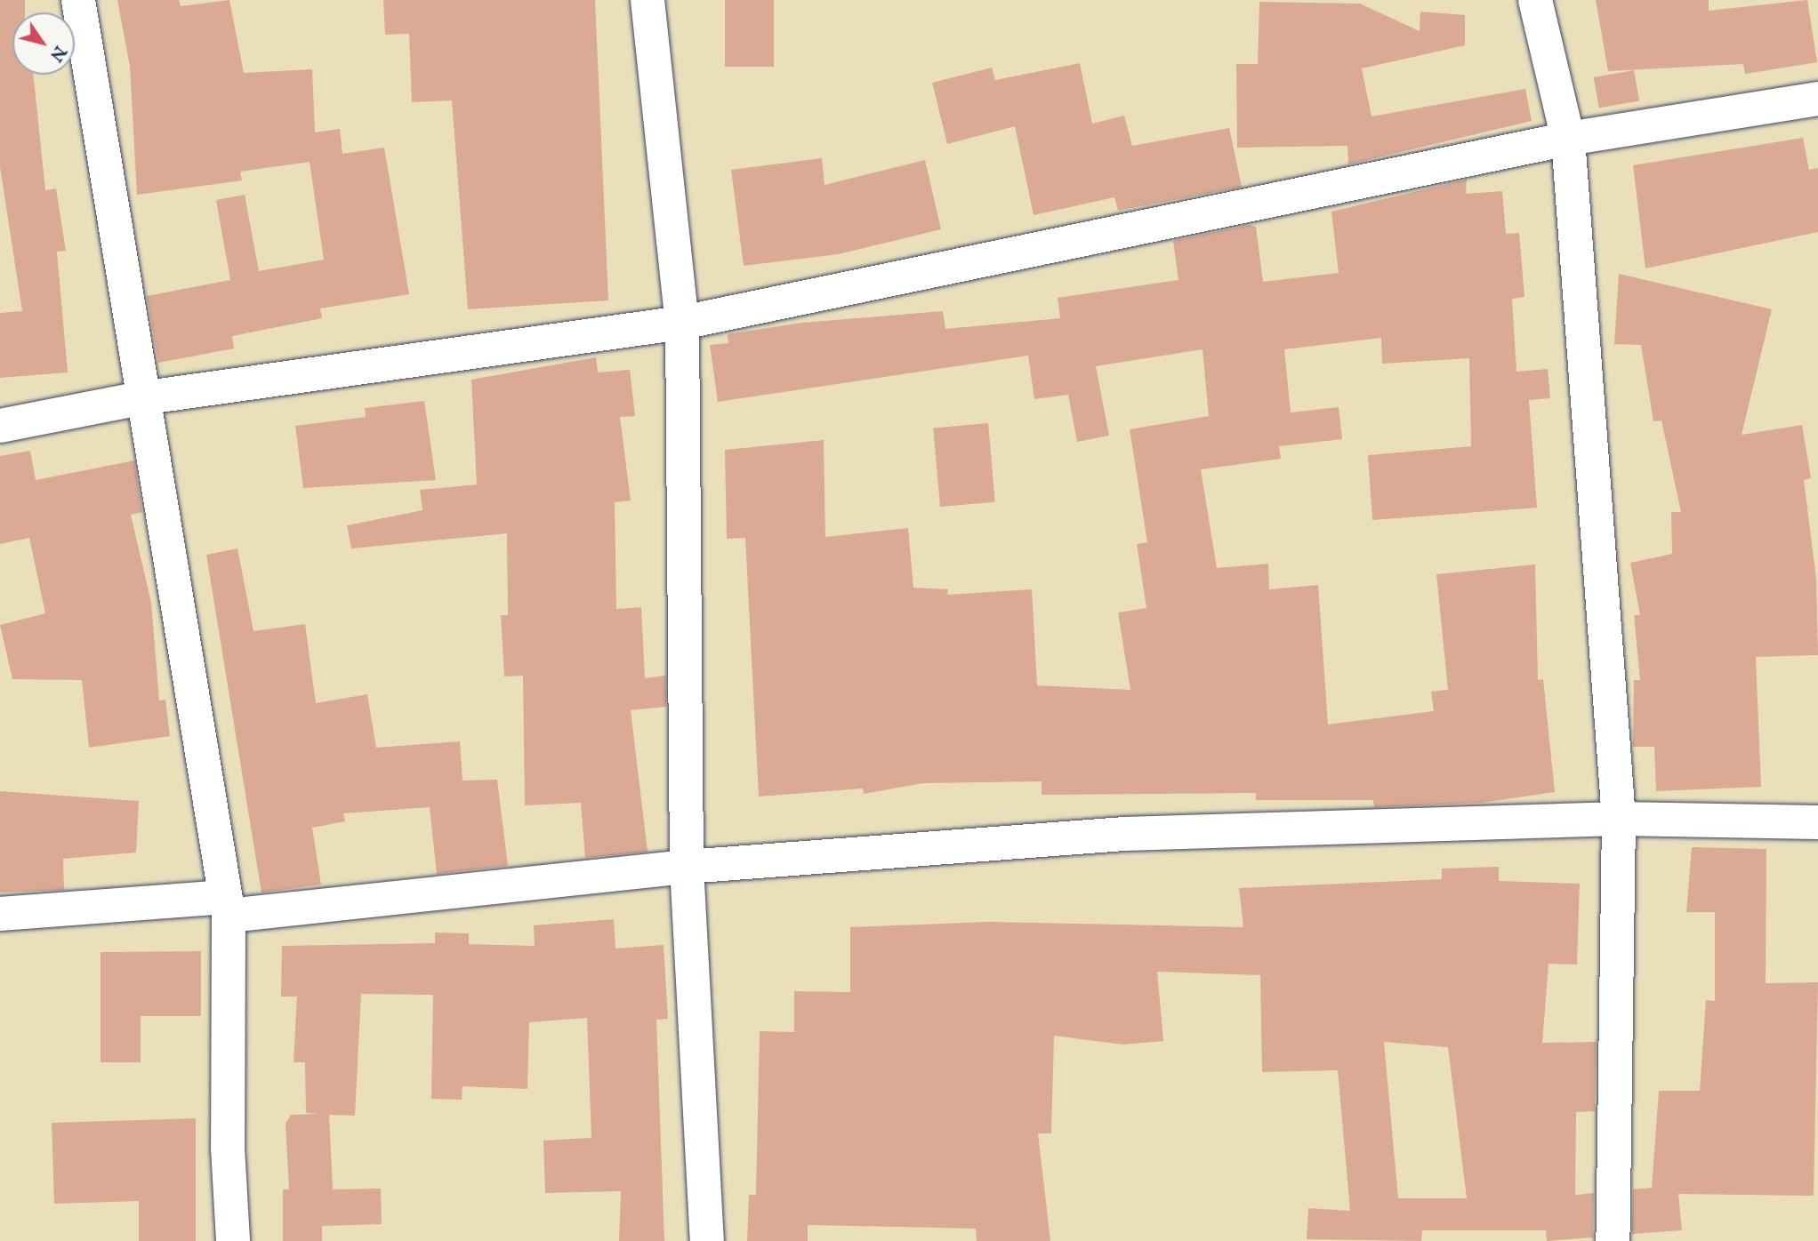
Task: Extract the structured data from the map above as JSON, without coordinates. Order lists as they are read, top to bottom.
{
  "north": "bottom right"
}
